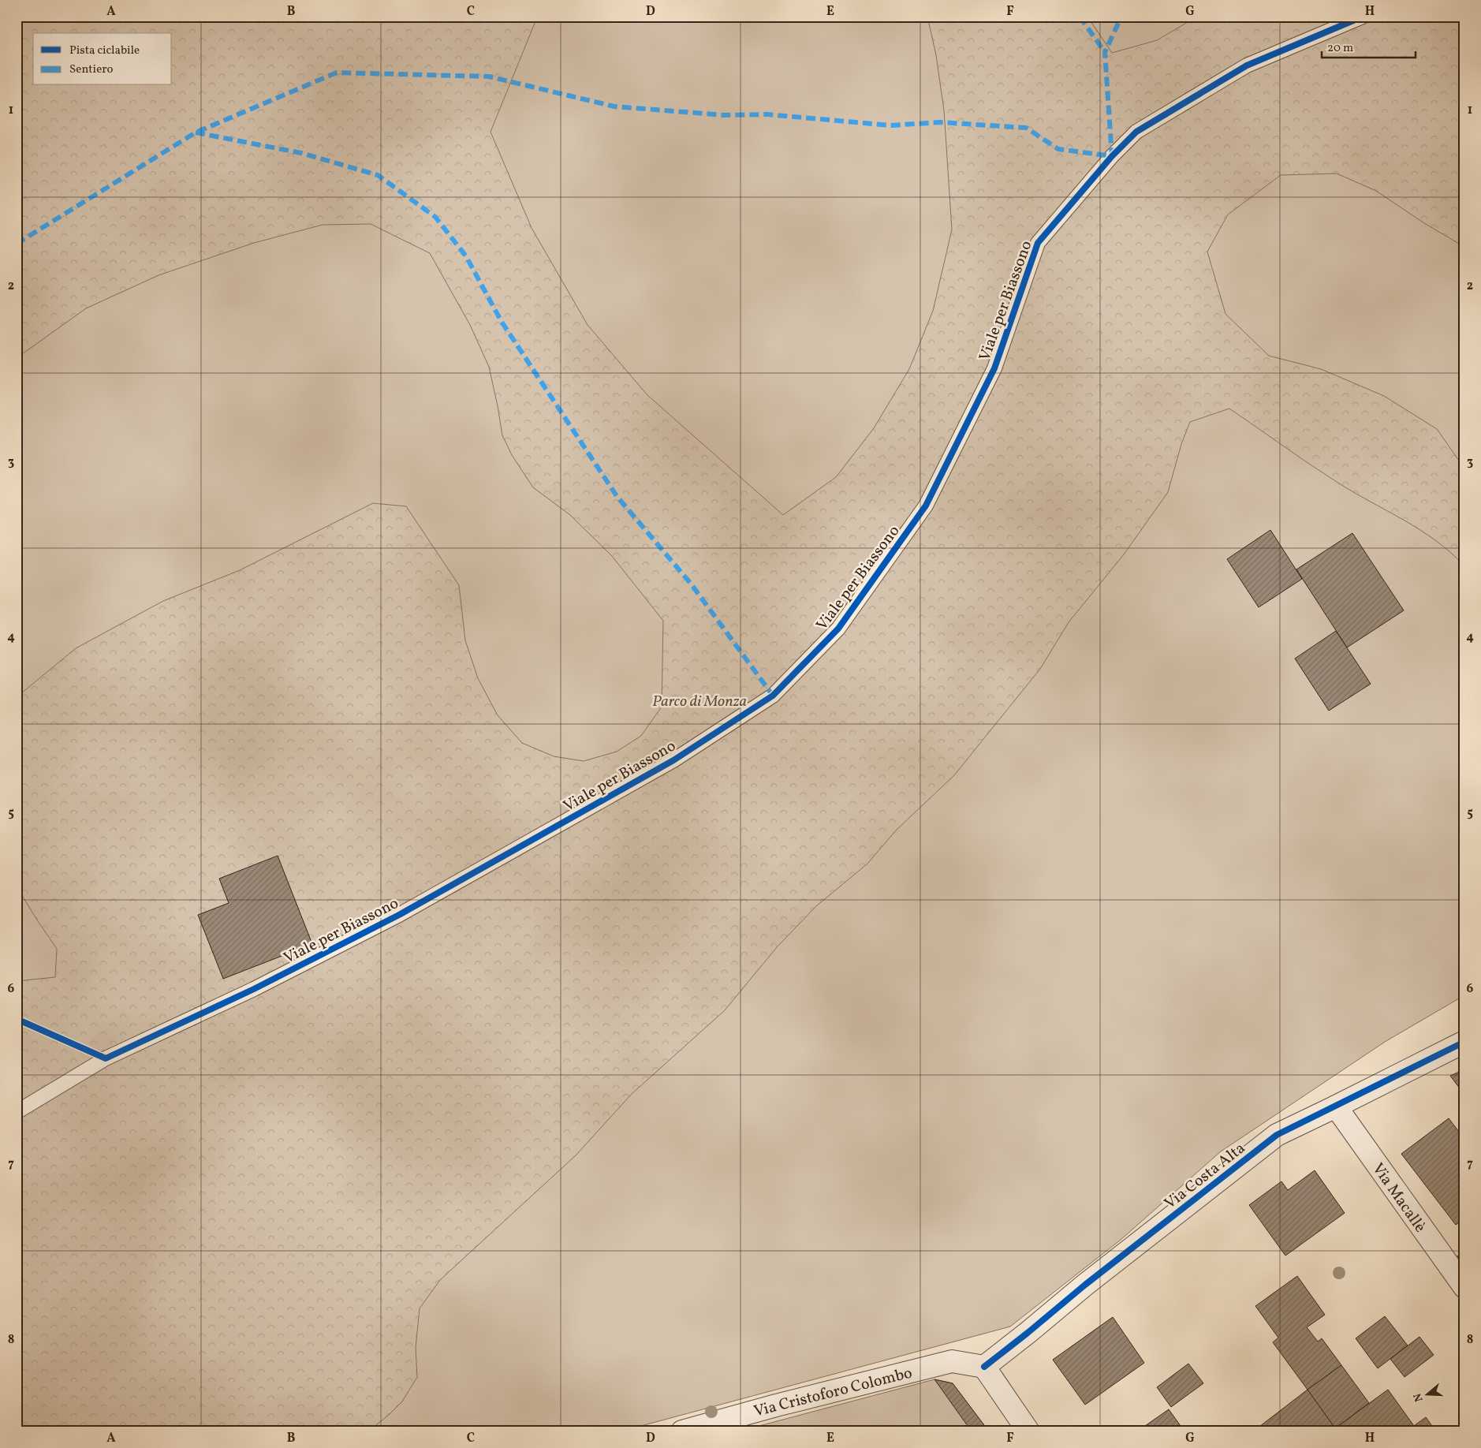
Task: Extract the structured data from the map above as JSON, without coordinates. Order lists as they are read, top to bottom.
{
  "streets": {
    "street": ["Via Costa Alta", "Via Macallè", "Via Cristoforo Colombo"],
    "lane": ["Viale per Biassono"]
  },
  "crossings": [
    ["Via Costa Alta", "Via Macallè"],
    ["Via Costa Alta", "Via Cristoforo Colombo"]
  ],
  "parks": ["Parco di Monza"],
  "legend": ["Pista ciclabile", "Sentiero"],
  "scale_bar": "20 m",
  "north": "left",
  "grid": {
    "columns": [
      "A",
      "B",
      "C",
      "D",
      "E",
      "F",
      "G",
      "H"
    ],
    "rows": [
      "1",
      "2",
      "3",
      "4",
      "5",
      "6",
      "7",
      "8"
    ]
  }
}
